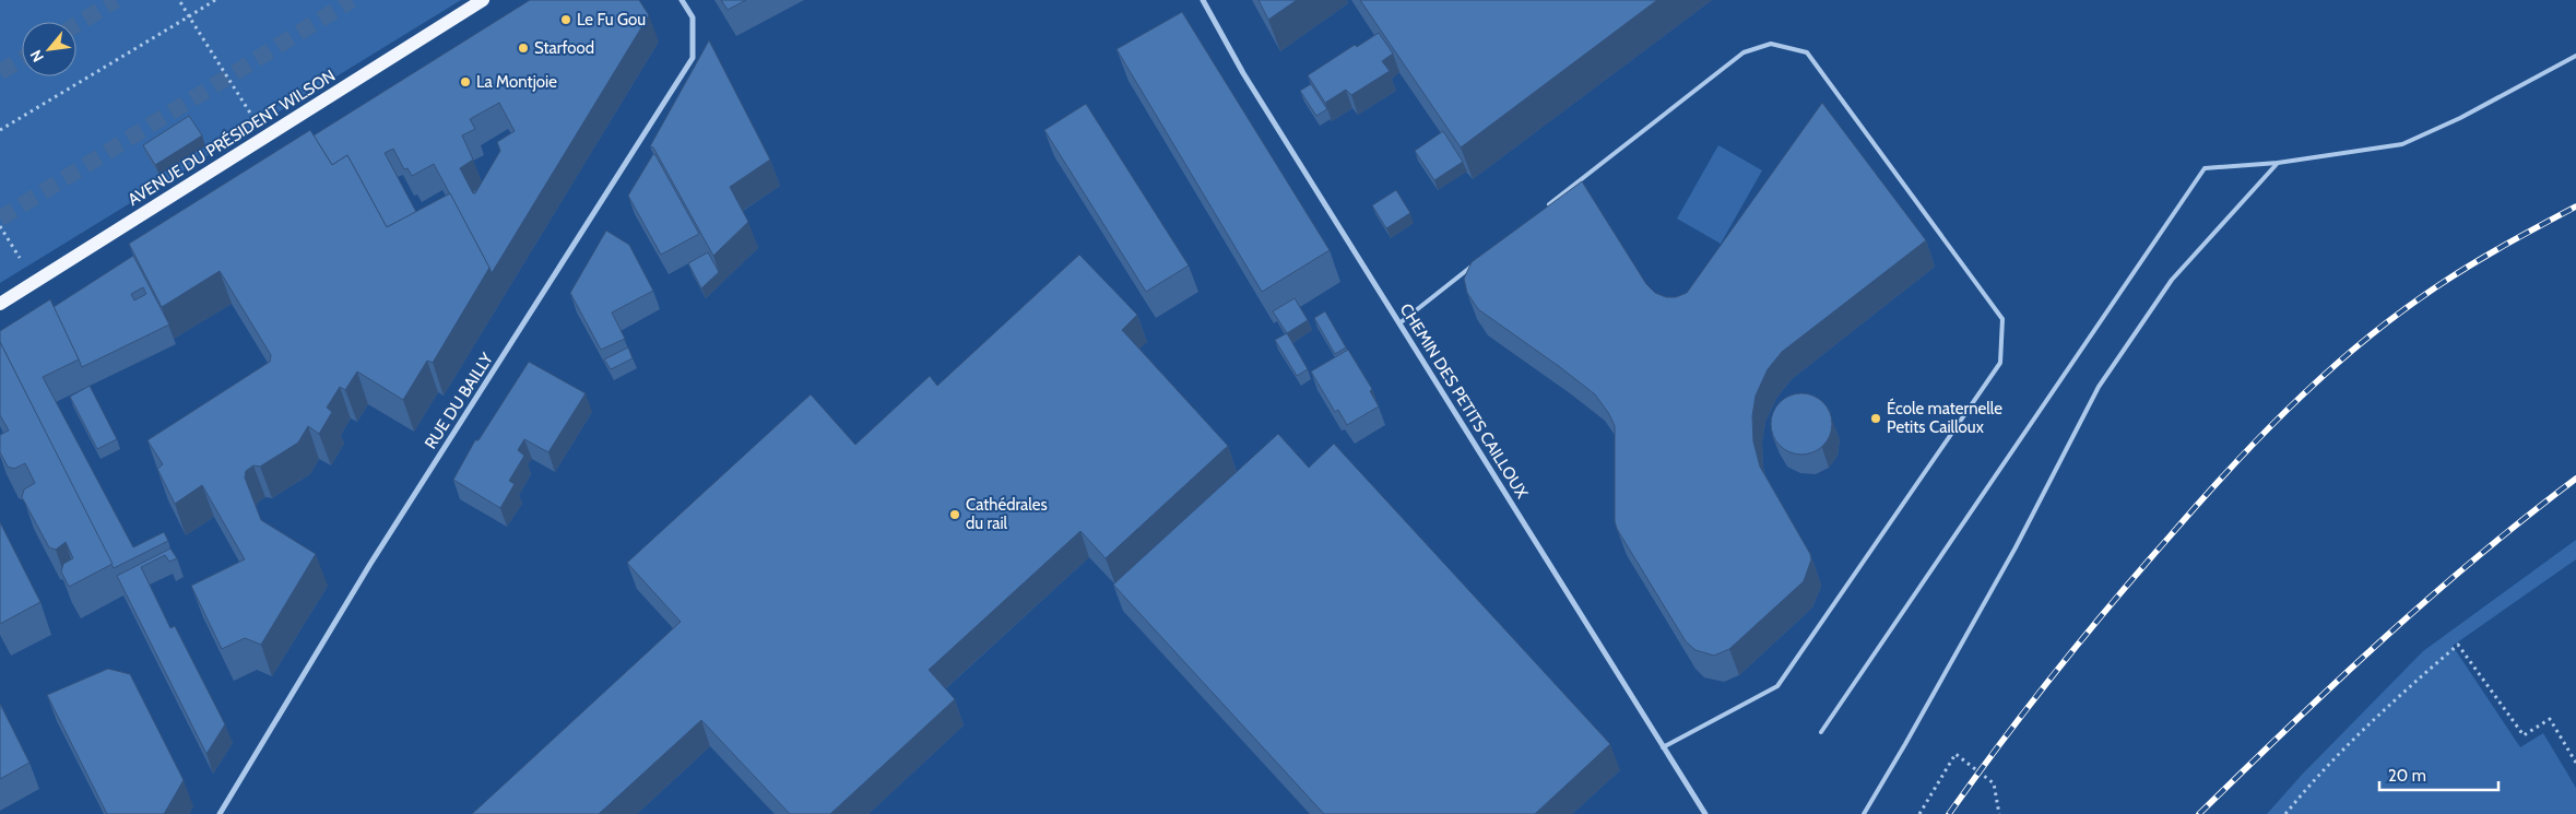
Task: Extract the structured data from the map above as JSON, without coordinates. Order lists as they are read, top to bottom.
{
  "streets": {
    "main road": ["AVENUE DU PRÉSIDENT WILSON"],
    "street": ["RUE DU BAILLY", "CHEMIN DES PETITS CAILLOUX"]
  },
  "places": [
    "Le Fu Gou",
    "Starfood",
    "La Montjoie",
    "École maternelle Petits Cailloux",
    "Cathédrales du rail"
  ],
  "scale_bar": "20 m",
  "north": "bottom left"
}
